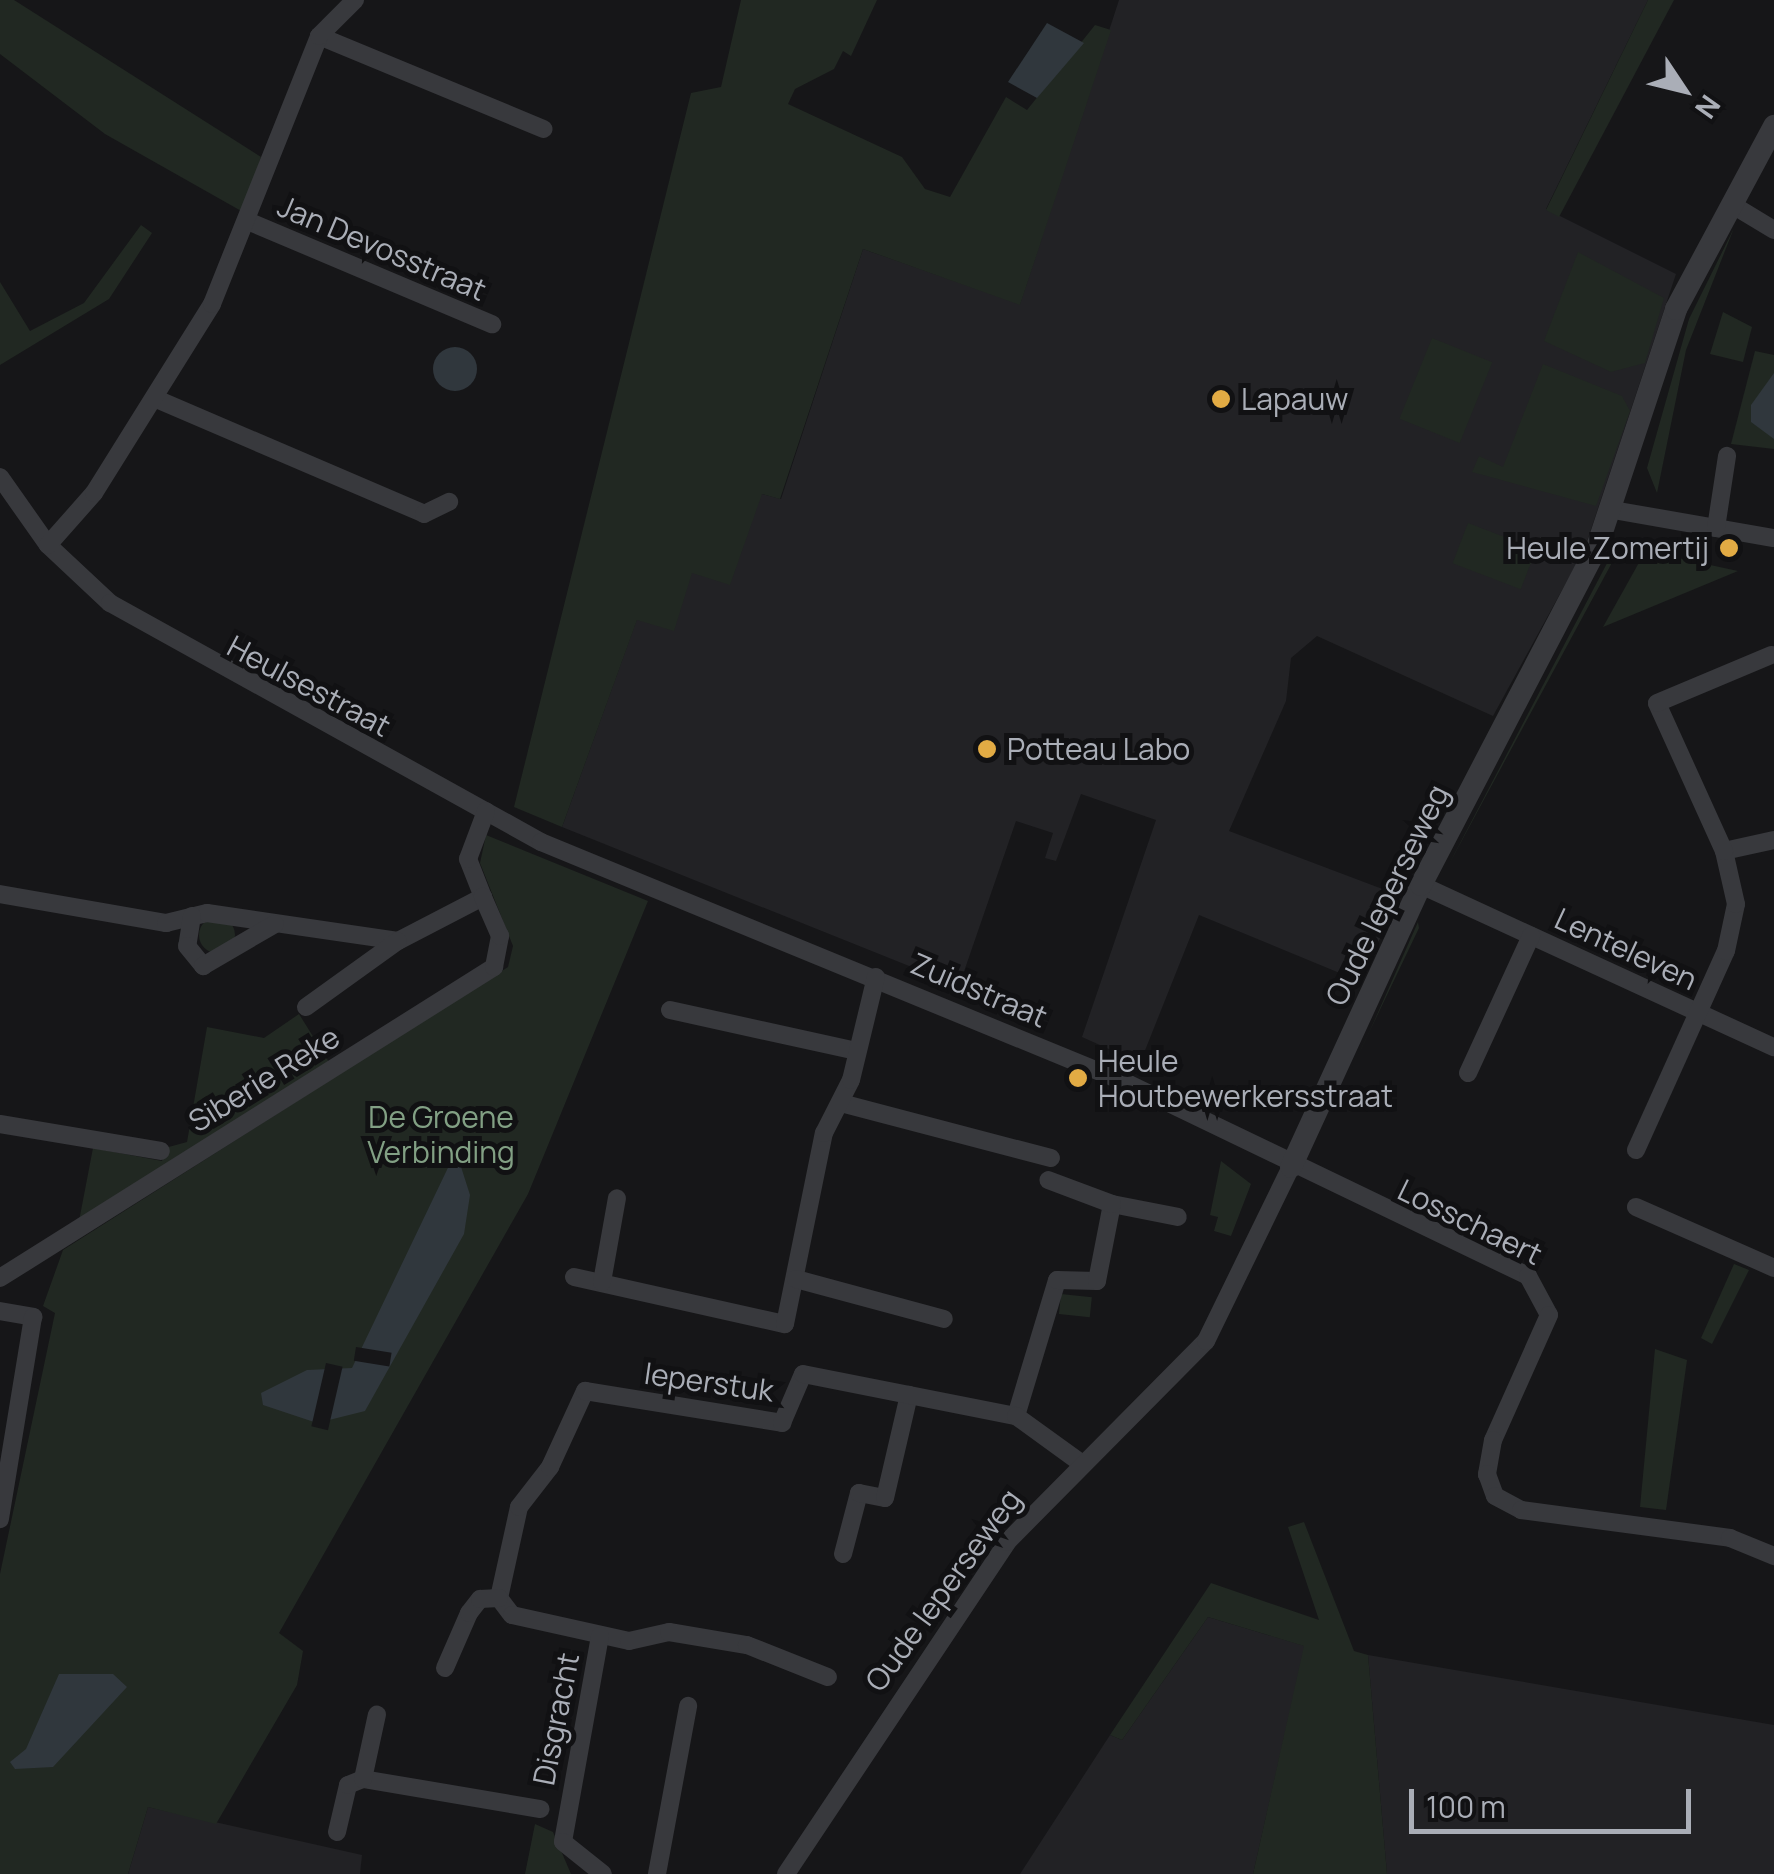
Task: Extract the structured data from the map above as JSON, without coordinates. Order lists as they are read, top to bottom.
{
  "streets": {
    "street": [
      "Jan Devosstraat",
      "Heulsestraat",
      "Oude Ieperseweg",
      "Lenteleven",
      "Zuidstraat",
      "Siberie Reke",
      "Losschaert",
      "Ieperstuk",
      "Disgracht"
    ]
  },
  "crossings": [
    ["Heulsestraat", "Zuidstraat"],
    ["Heulsestraat", "Siberie Reke"],
    ["Oude Ieperseweg", "Lenteleven"],
    ["Oude Ieperseweg", "Zuidstraat"],
    ["Oude Ieperseweg", "Losschaert"],
    ["Oude Ieperseweg", "Ieperstuk"],
    ["Zuidstraat", "Losschaert"],
    ["Ieperstuk", "Disgracht"]
  ],
  "parks": ["De Groene Verbinding"],
  "places": [
    "Lapauw",
    "Heule Zomertij",
    "Potteau Labo",
    "Heule Houtbewerkersstraat"
  ],
  "scale_bar": "100 m",
  "north": "bottom right"
}
